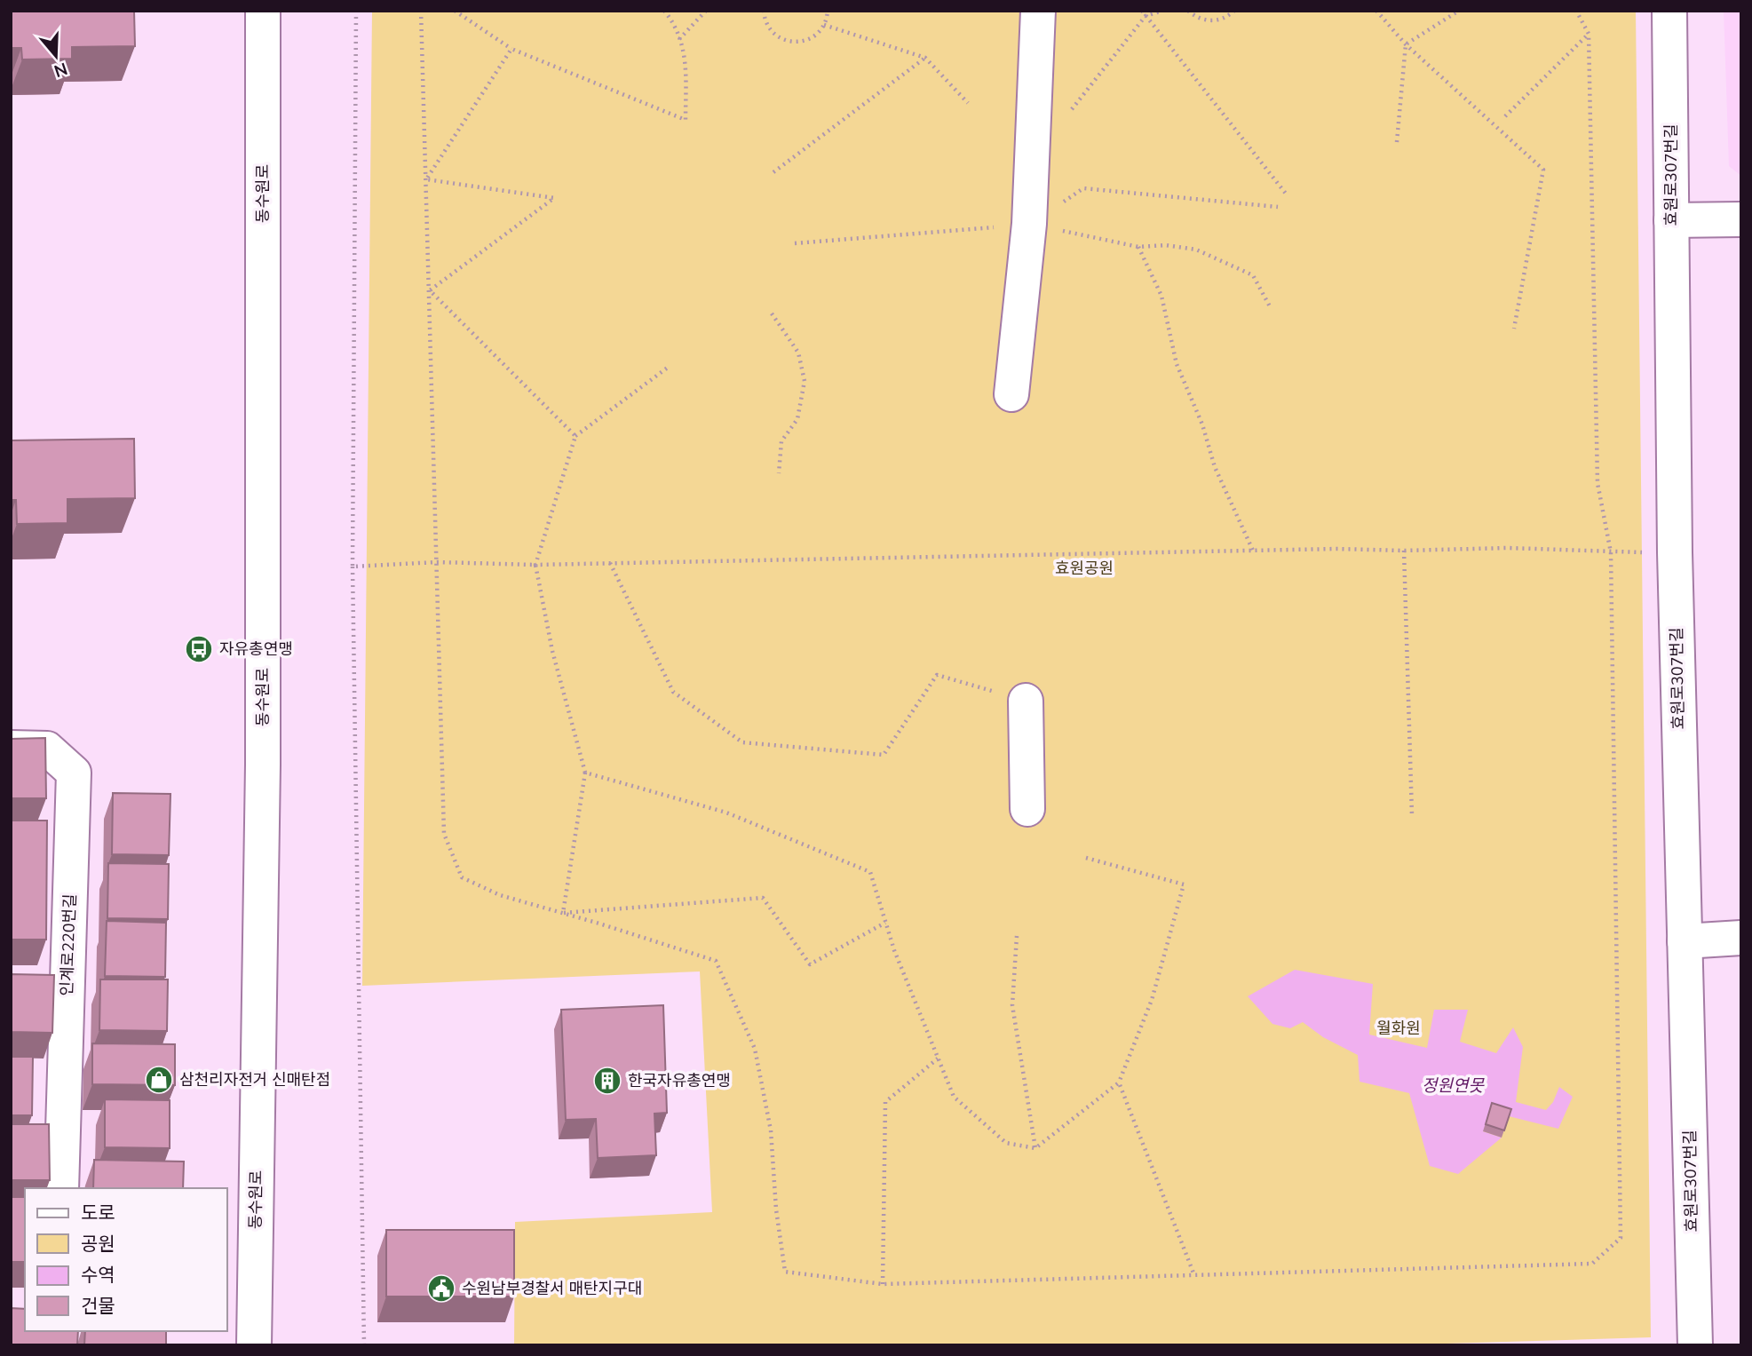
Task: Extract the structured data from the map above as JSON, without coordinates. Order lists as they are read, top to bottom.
{
  "streets": {
    "street": ["효원로307번길", "동수원로", "인계로220번길"]
  },
  "water": ["정원연못"],
  "parks": ["효원공원", "월화원"],
  "places": {
    "bus stop": ["자유총연맹"],
    "shop": ["삼천리자전거 신매탄점"],
    "building": ["한국자유총연맹"],
    "public building": ["수원남부경찰서 매탄지구대"]
  },
  "legend": [
    "도로",
    "공원",
    "수역",
    "건물"
  ],
  "north": "bottom"
}
